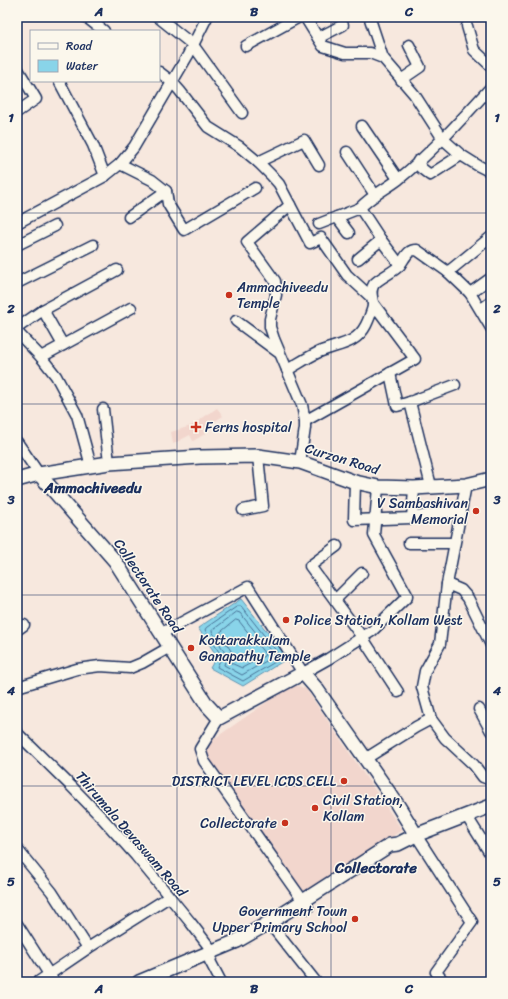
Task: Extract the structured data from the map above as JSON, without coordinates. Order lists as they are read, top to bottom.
{
  "streets": {
    "main road": ["Curzon Road", "Collectorate Road"],
    "street": ["Thirumala Devaswam Road"]
  },
  "crossings": [
    ["Curzon Road", "Collectorate Road"]
  ],
  "districts": ["Ammachiveedu", "Collectorate"],
  "places": {
    "other": [
      "Ammachiveedu Temple",
      "V Sambashivan Memorial",
      "Police Station, Kollam West",
      "Kottarakkulam Ganapathy Temple",
      "DISTRICT LEVEL ICDS CELL",
      "Civil Station, Kollam",
      "Collectorate",
      "Government Town Upper Primary School"
    ],
    "health": ["Ferns hospital"]
  },
  "legend": ["Road", "Water"],
  "grid": {
    "columns": ["A", "B", "C"],
    "rows": [
      "1",
      "2",
      "3",
      "4",
      "5"
    ]
  }
}
